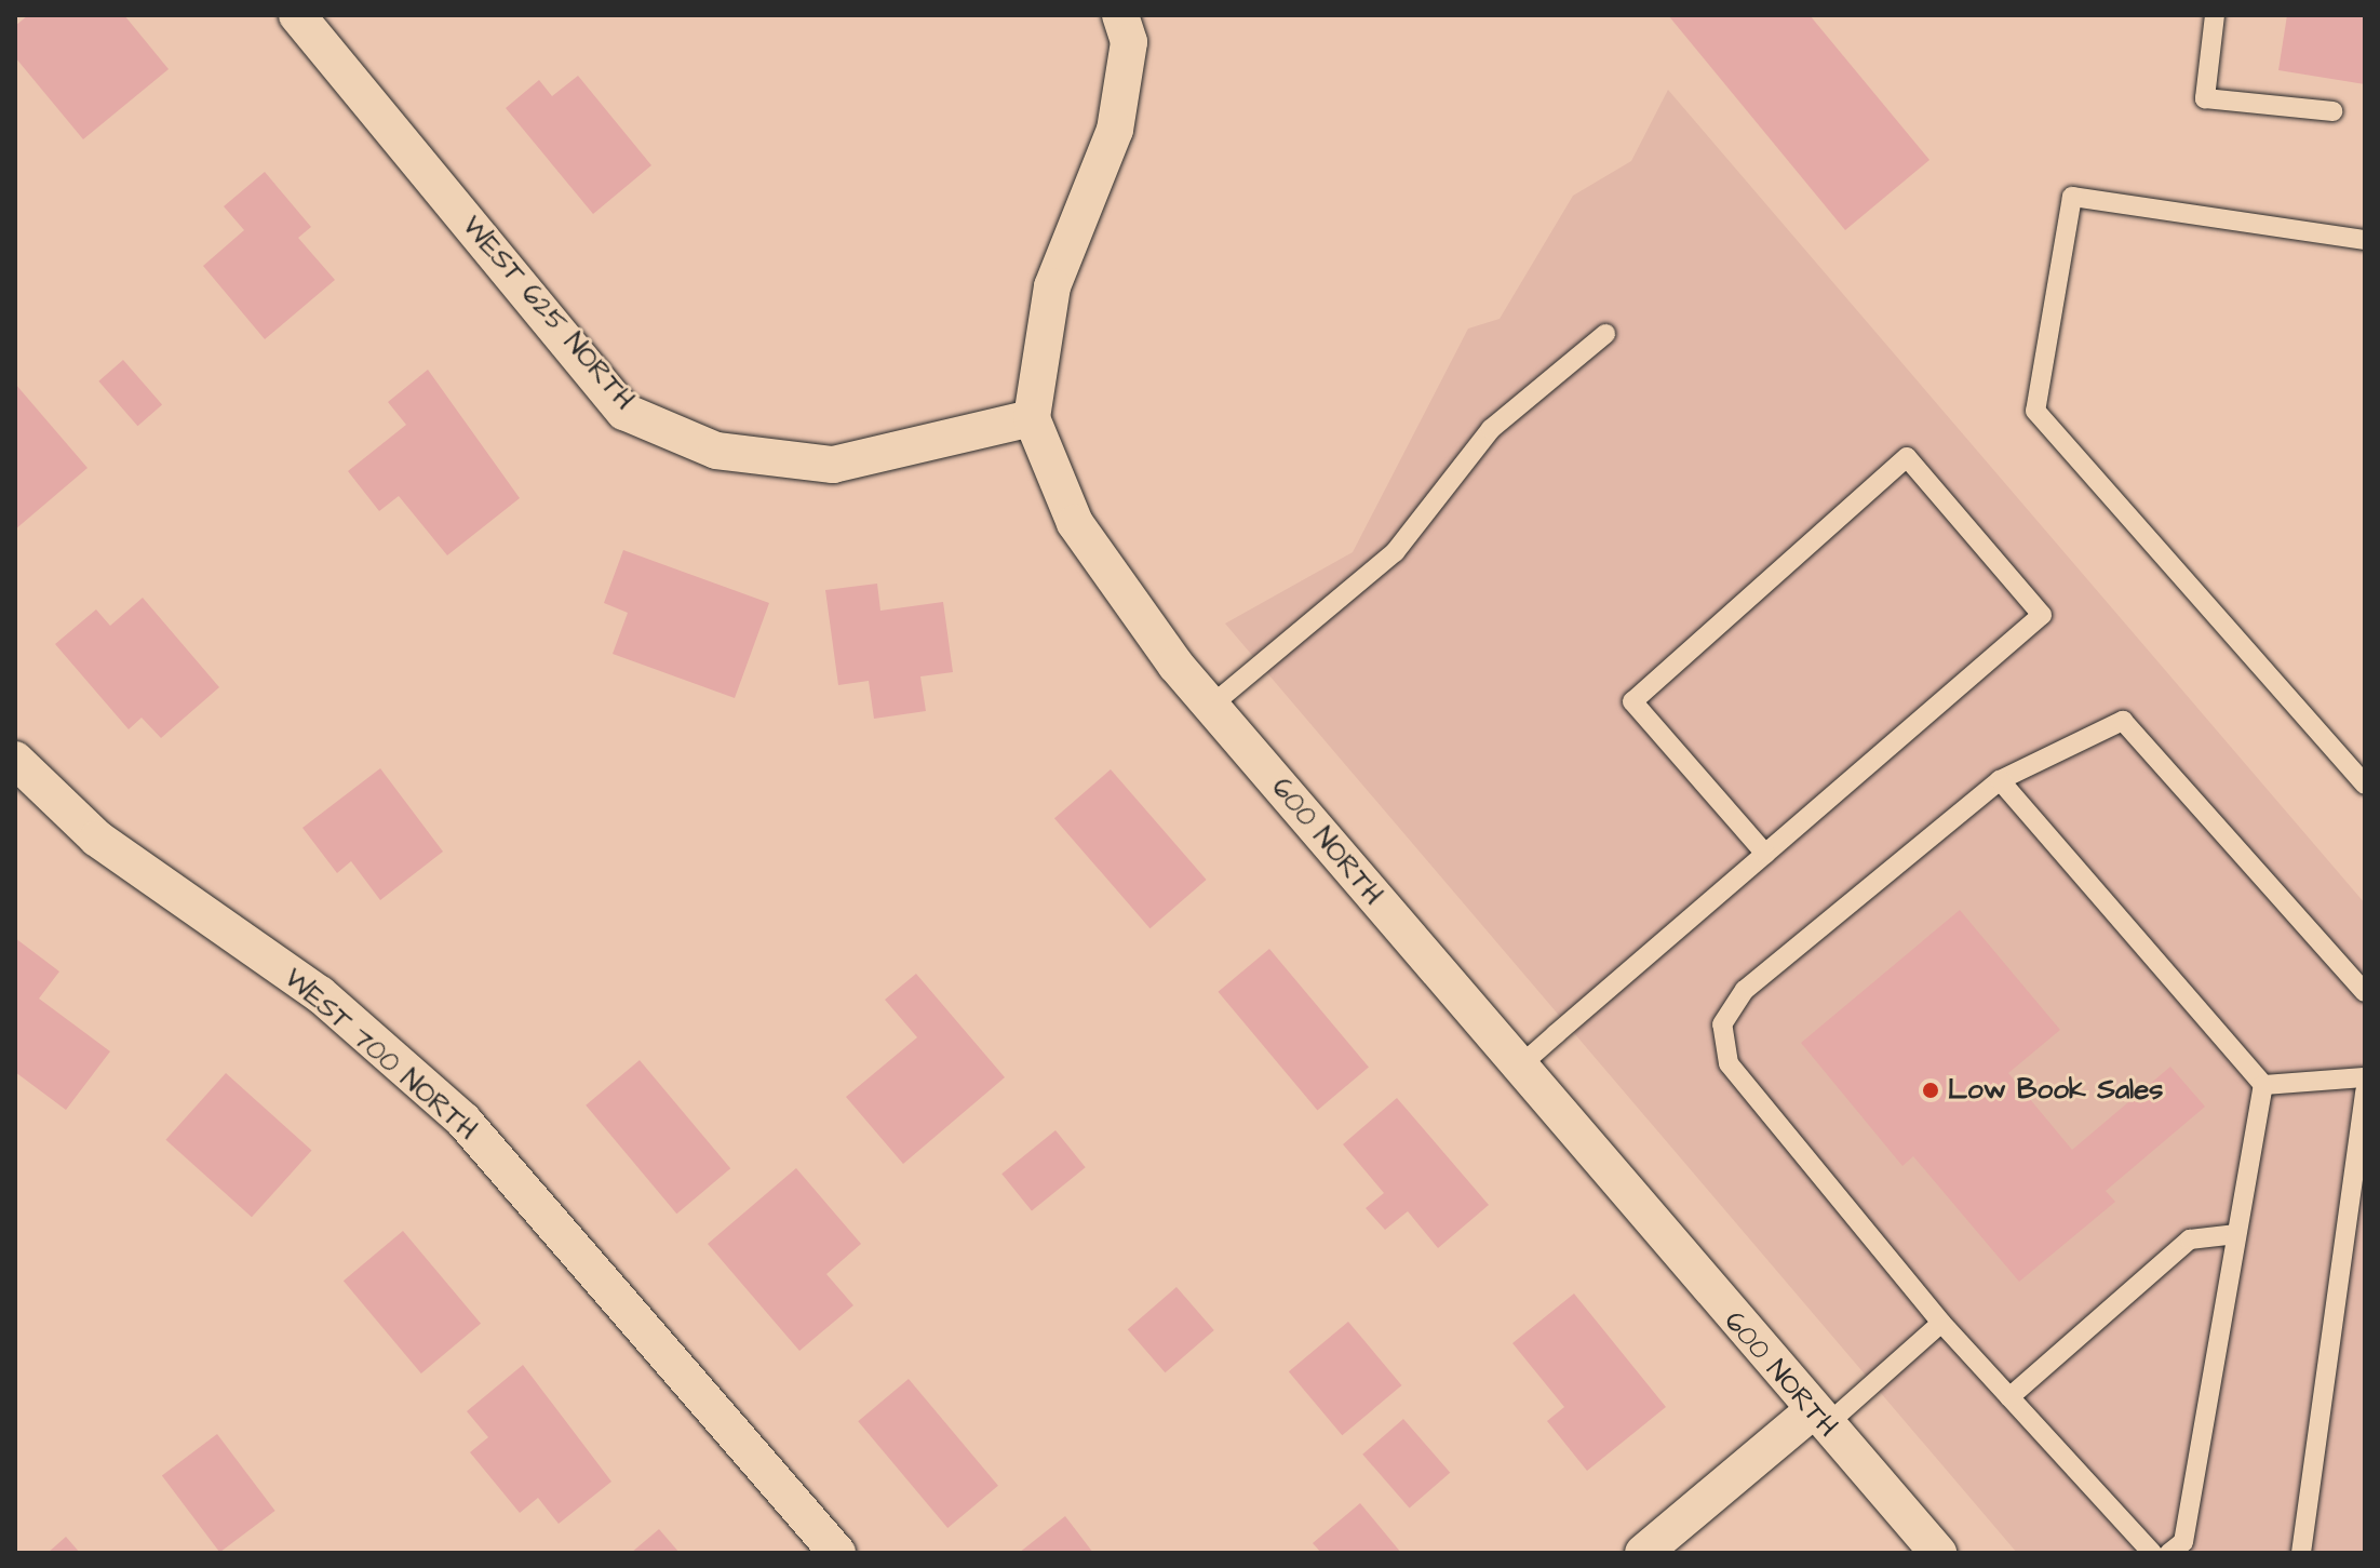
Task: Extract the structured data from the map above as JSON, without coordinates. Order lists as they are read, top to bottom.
{
  "streets": {
    "street": ["WEST 625 NORTH", "600 NORTH", "WEST 700 NORTH"]
  },
  "crossings": [
    ["WEST 625 NORTH", "600 NORTH"]
  ],
  "places": ["Low Book Sales"]
}
